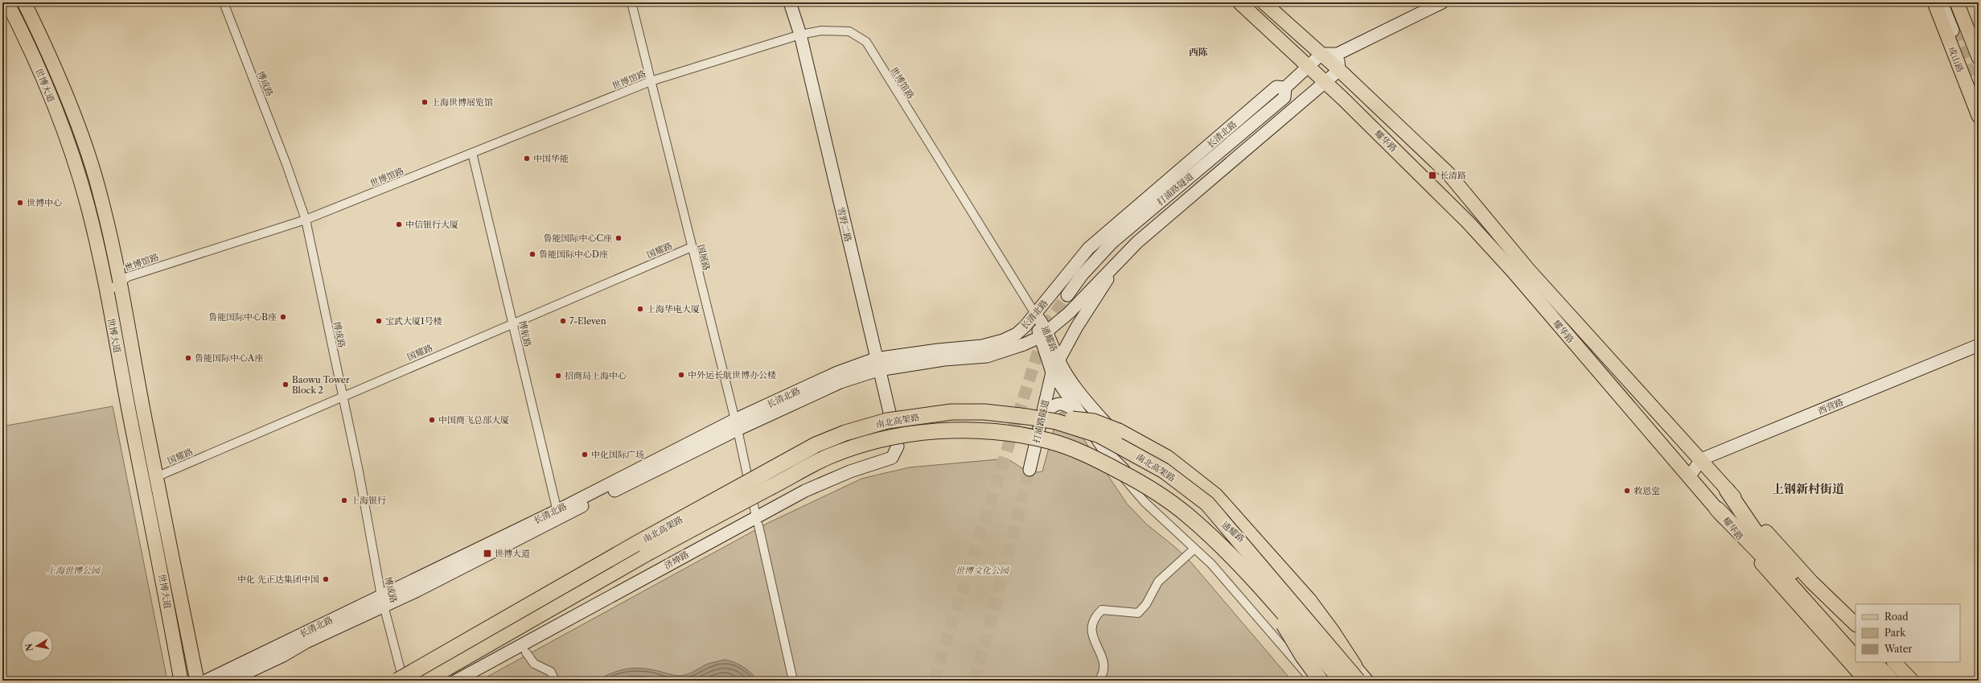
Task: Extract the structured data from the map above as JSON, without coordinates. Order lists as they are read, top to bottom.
{
  "streets": {
    "highway": ["南北高架路"],
    "main road": [
      "成山路",
      "世博大道",
      "长清北路",
      "耀华路",
      "打浦路隧道",
      "雪野二路",
      "通耀路",
      "西营路",
      "济坤路"
    ],
    "street": [
      "世博馆路",
      "博成路",
      "国耀路",
      "国展路",
      "博航路"
    ]
  },
  "crossings": [
    ["世博馆路", "博成路"],
    ["世博馆路", "世博大道"],
    ["世博馆路", "长清北路"],
    ["世博馆路", "雪野二路"],
    ["世博馆路", "国展路"],
    ["世博馆路", "博航路"],
    ["世博馆路", "通耀路"],
    ["博成路", "长清北路"],
    ["博成路", "国耀路"],
    ["世博大道", "国耀路"],
    ["长清北路", "耀华路"],
    ["长清北路", "打浦路隧道"],
    ["长清北路", "雪野二路"],
    ["长清北路", "国展路"],
    ["长清北路", "博航路"],
    ["长清北路", "通耀路"],
    ["耀华路", "西营路"],
    ["打浦路隧道", "通耀路"],
    ["雪野二路", "济坤路"],
    ["国耀路", "国展路"],
    ["国耀路", "博航路"],
    ["国展路", "济坤路"],
    ["通耀路", "南北高架路"]
  ],
  "districts": ["西陈", "上钢新村街道"],
  "parks": ["上海世博公园", "世博文化公园"],
  "places": {
    "other": [
      "上海世博展览馆",
      "中国华能",
      "世博中心",
      "中信银行大厦",
      "鲁能国际中心C座",
      "鲁能国际中心D座",
      "上海华电大厦",
      "鲁能国际中心B座",
      "宝武大厦1号楼",
      "7-Eleven",
      "鲁能国际中心A座",
      "中外运长航世博办公楼",
      "招商局上海中心",
      "Baowu Tower Block 2",
      "中国商飞总部大厦",
      "中化国际广场",
      "救恩堂",
      "上海银行",
      "中化 先正达集团中国"
    ],
    "transit": ["长清路", "世博大道"]
  },
  "legend": ["Road", "Park", "Water"],
  "north": "left"
}
